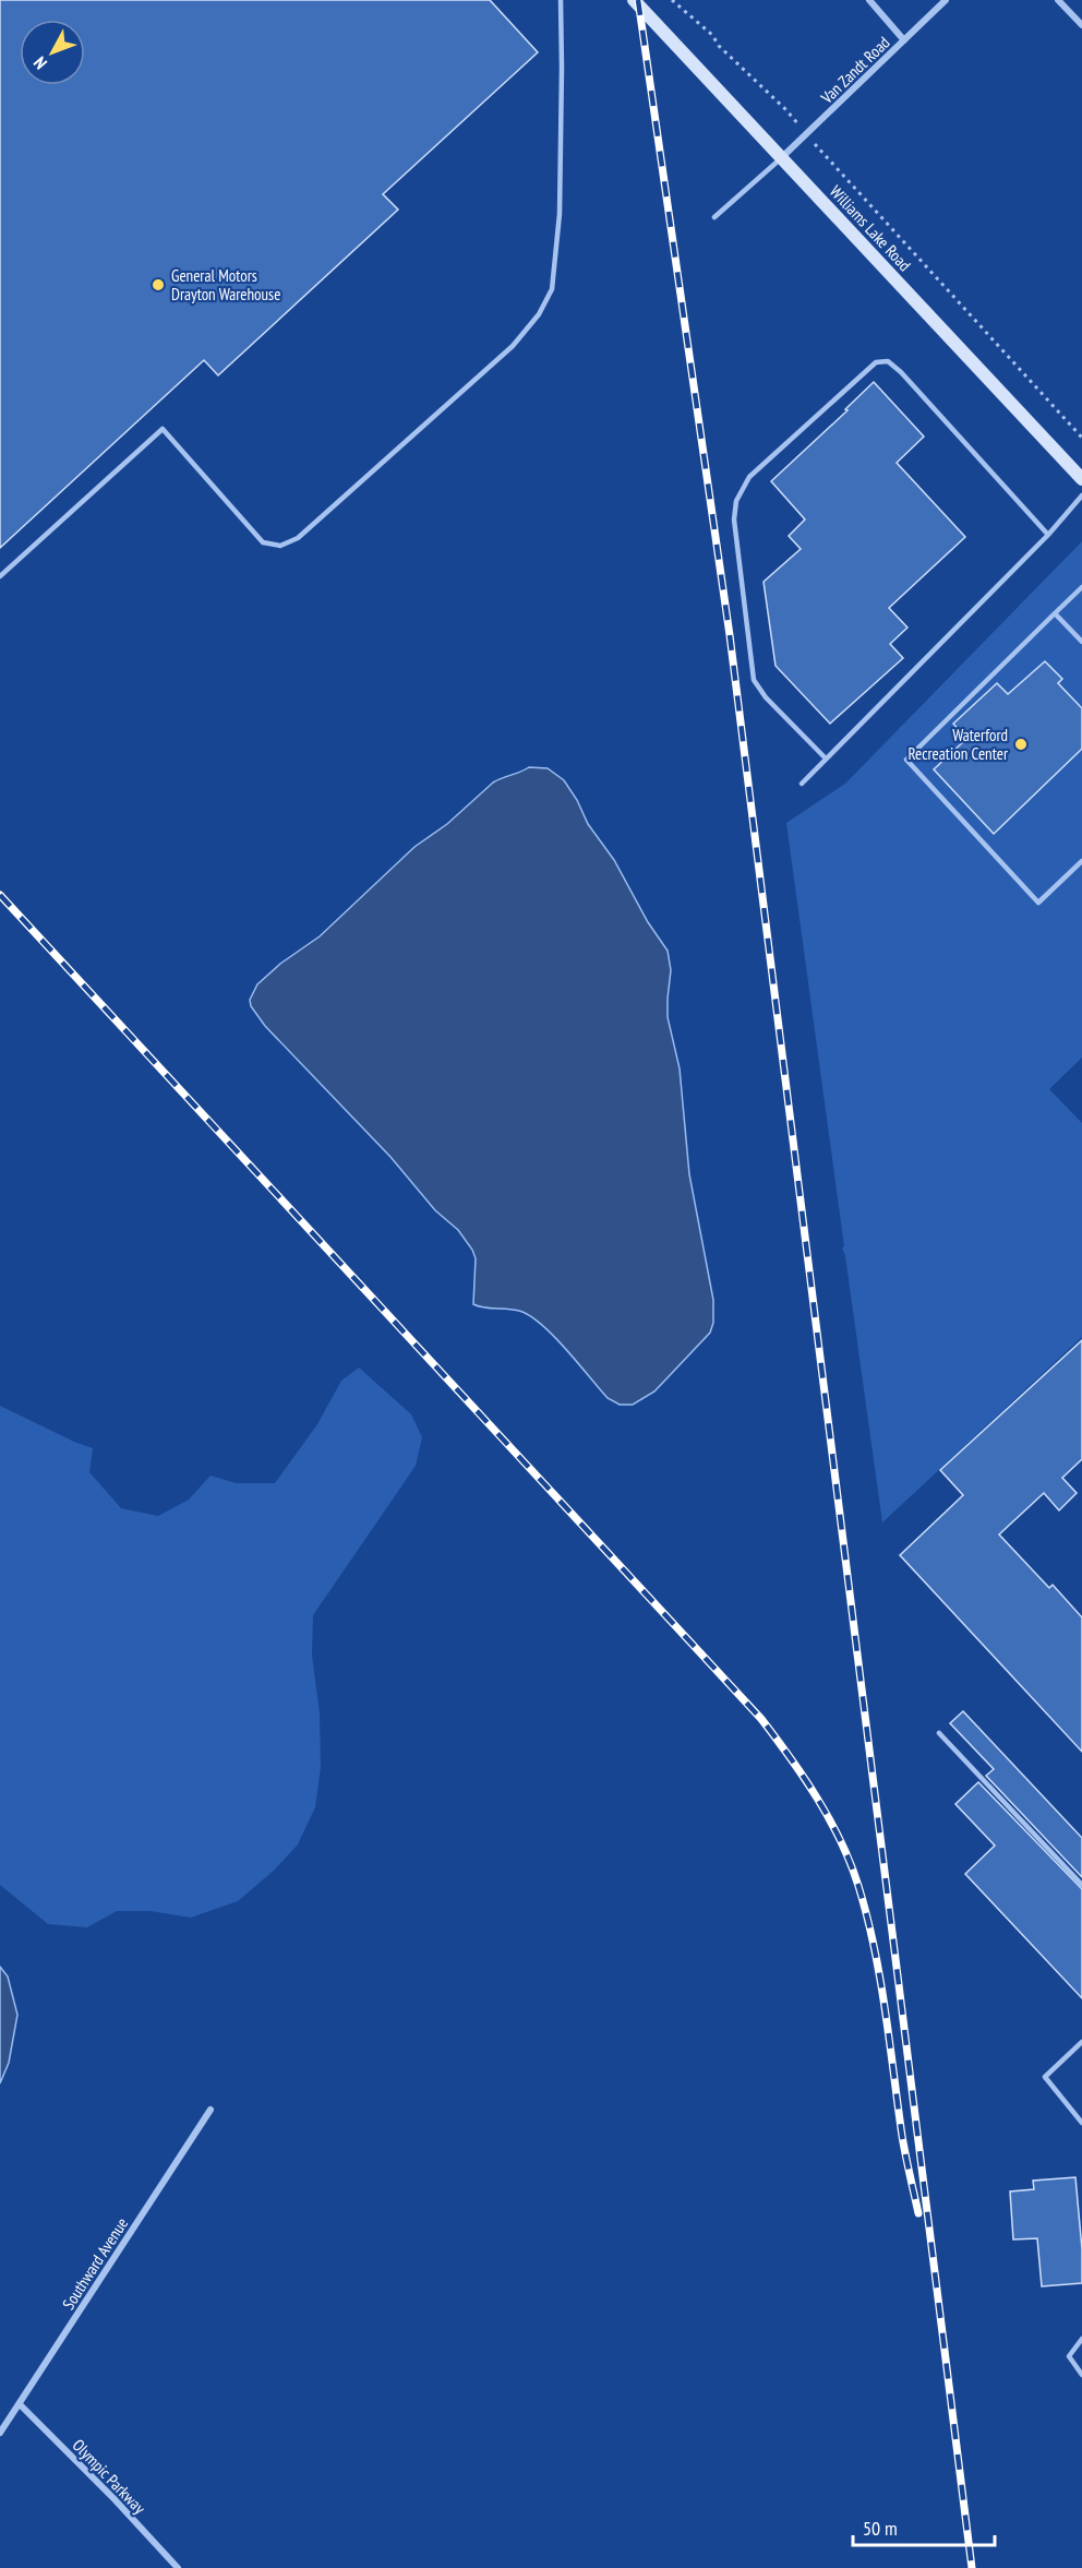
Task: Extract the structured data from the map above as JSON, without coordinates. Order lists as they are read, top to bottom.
{
  "streets": {
    "main road": ["Williams Lake Road"],
    "street": ["Van Zandt Road", "Southward Avenue", "Olympic Parkway"]
  },
  "crossings": [
    ["Van Zandt Road", "Williams Lake Road"],
    ["Southward Avenue", "Olympic Parkway"]
  ],
  "places": ["General Motors Drayton Warehouse", "Waterford Recreation Center"],
  "scale_bar": "50 m",
  "north": "bottom left"
}
